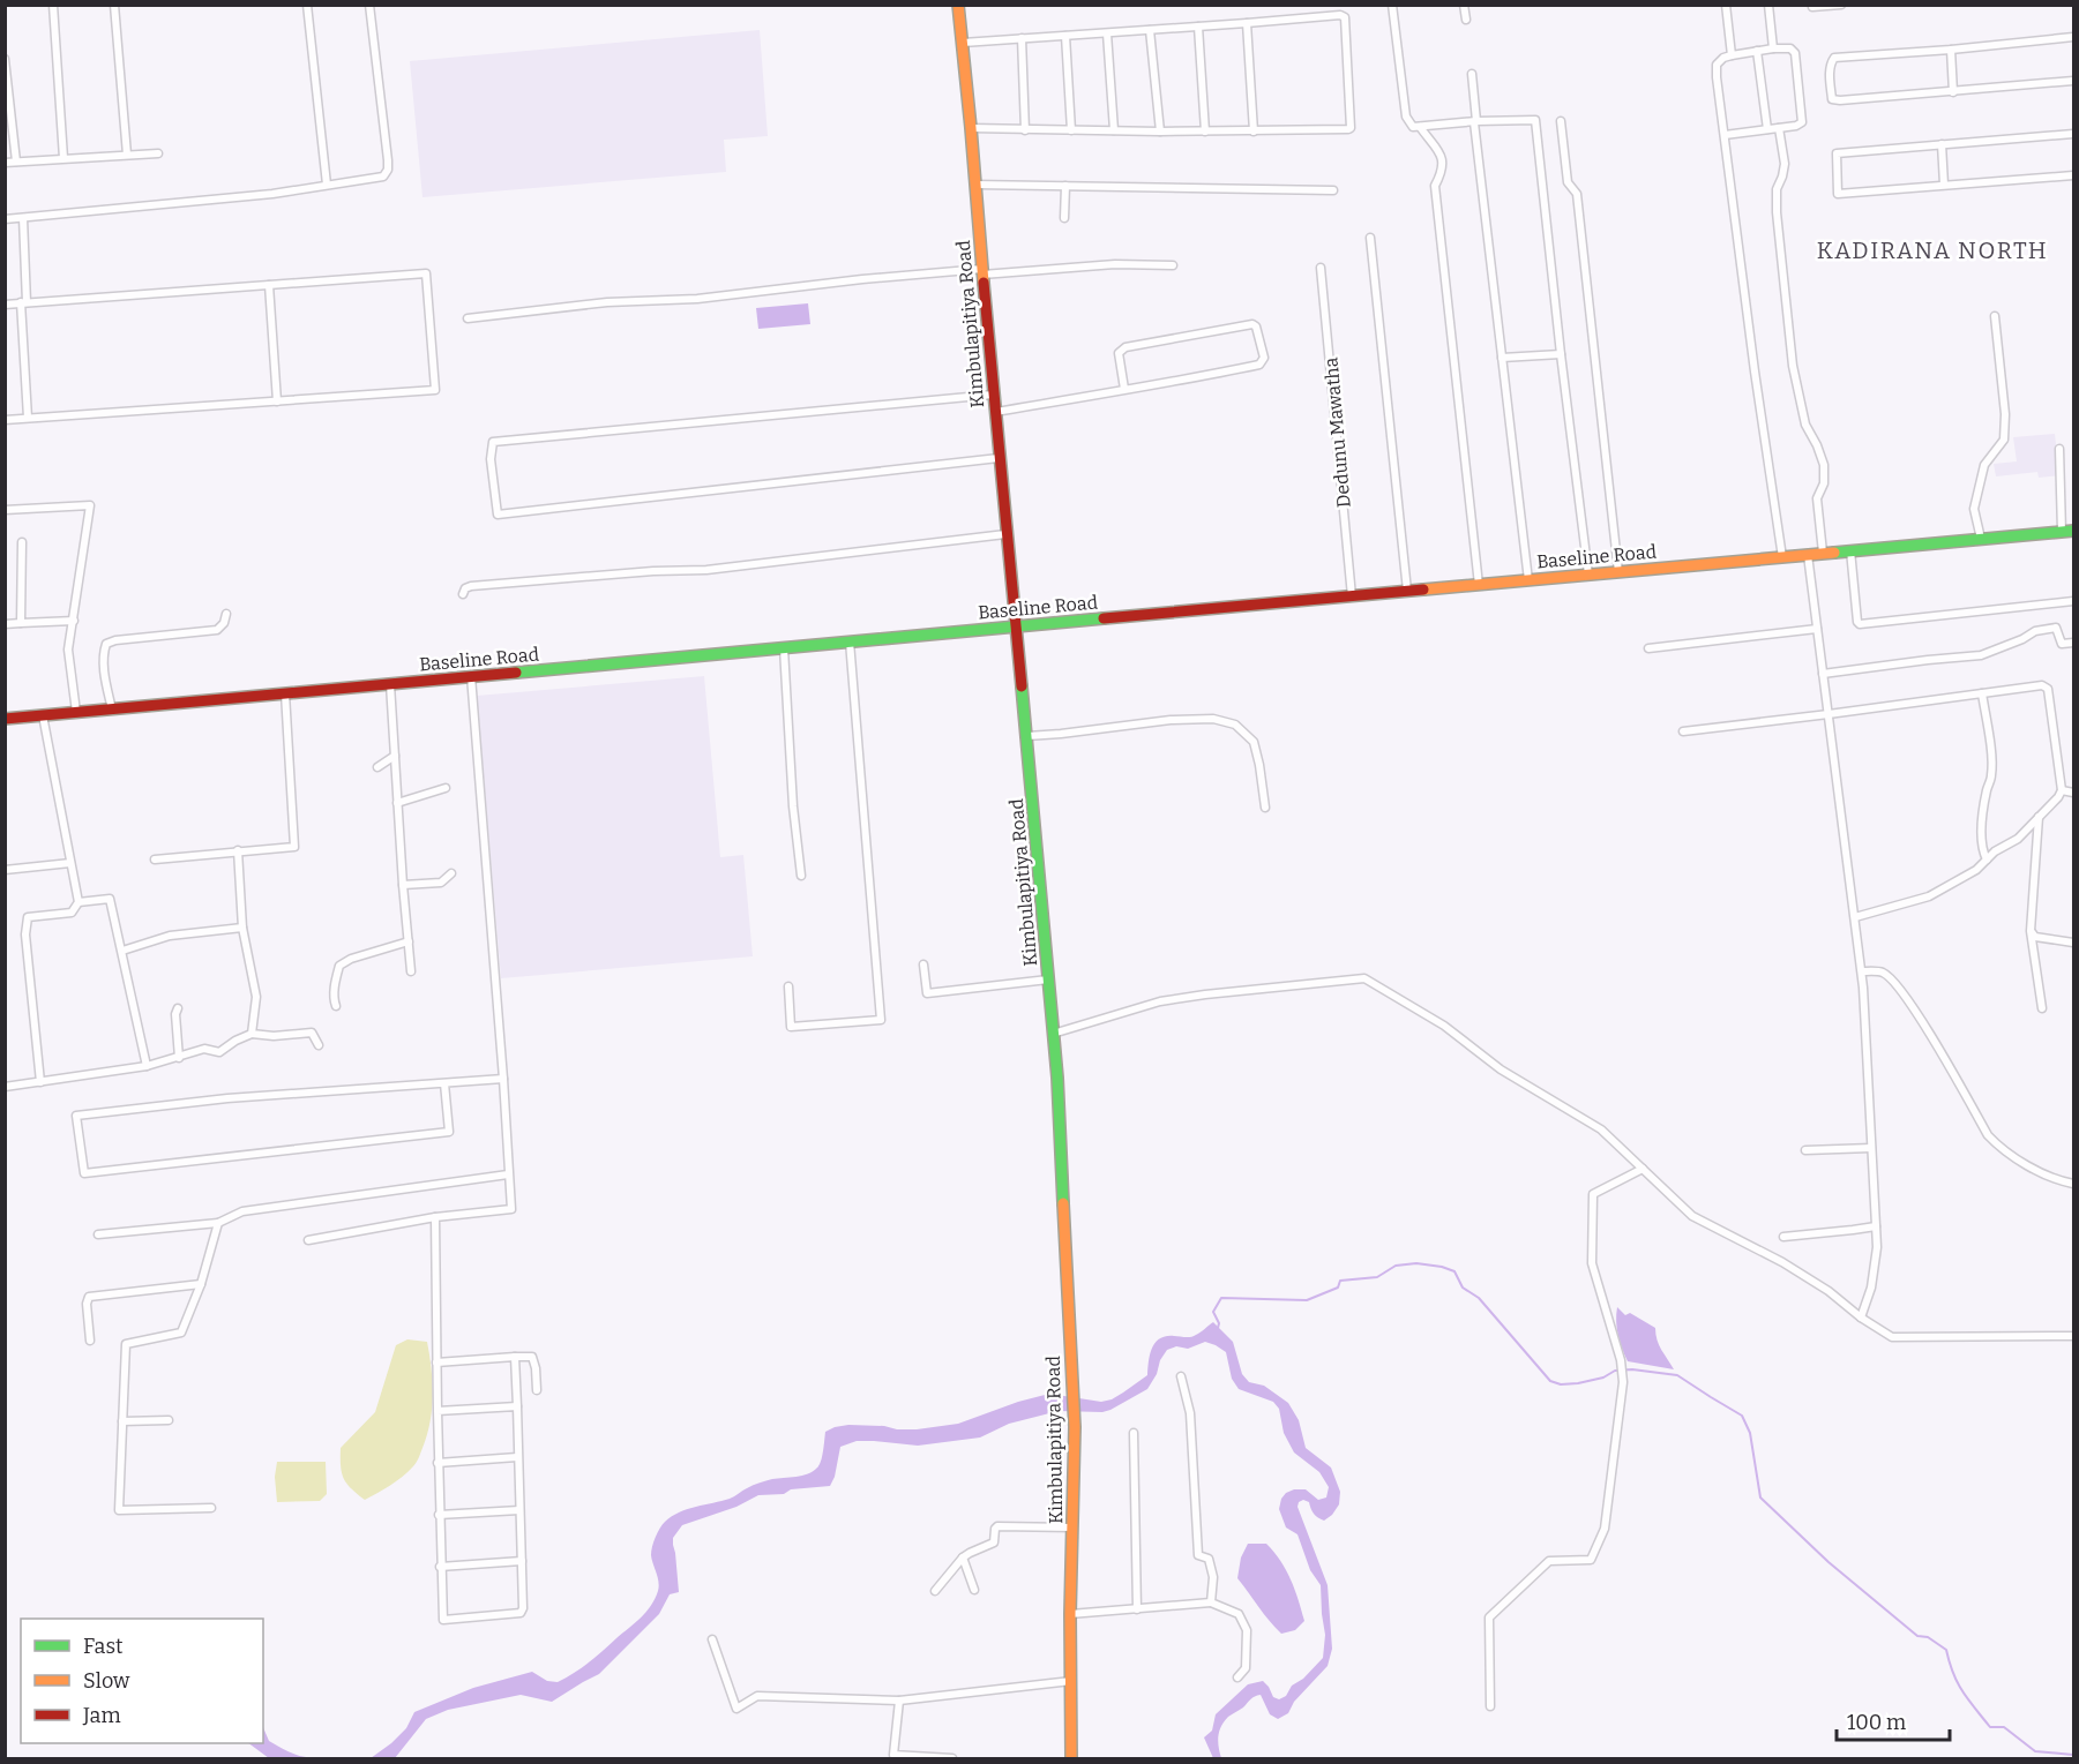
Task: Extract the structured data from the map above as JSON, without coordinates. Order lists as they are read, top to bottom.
{
  "streets": {
    "main road": ["Kimbulapitiya Road", "Baseline Road"],
    "street": ["Dedunu Mawatha"]
  },
  "crossings": [
    ["Kimbulapitiya Road", "Baseline Road"],
    ["Dedunu Mawatha", "Baseline Road"]
  ],
  "districts": ["KADIRANA NORTH"],
  "legend": ["Fast", "Slow", "Jam"],
  "scale_bar": "100 m"
}
